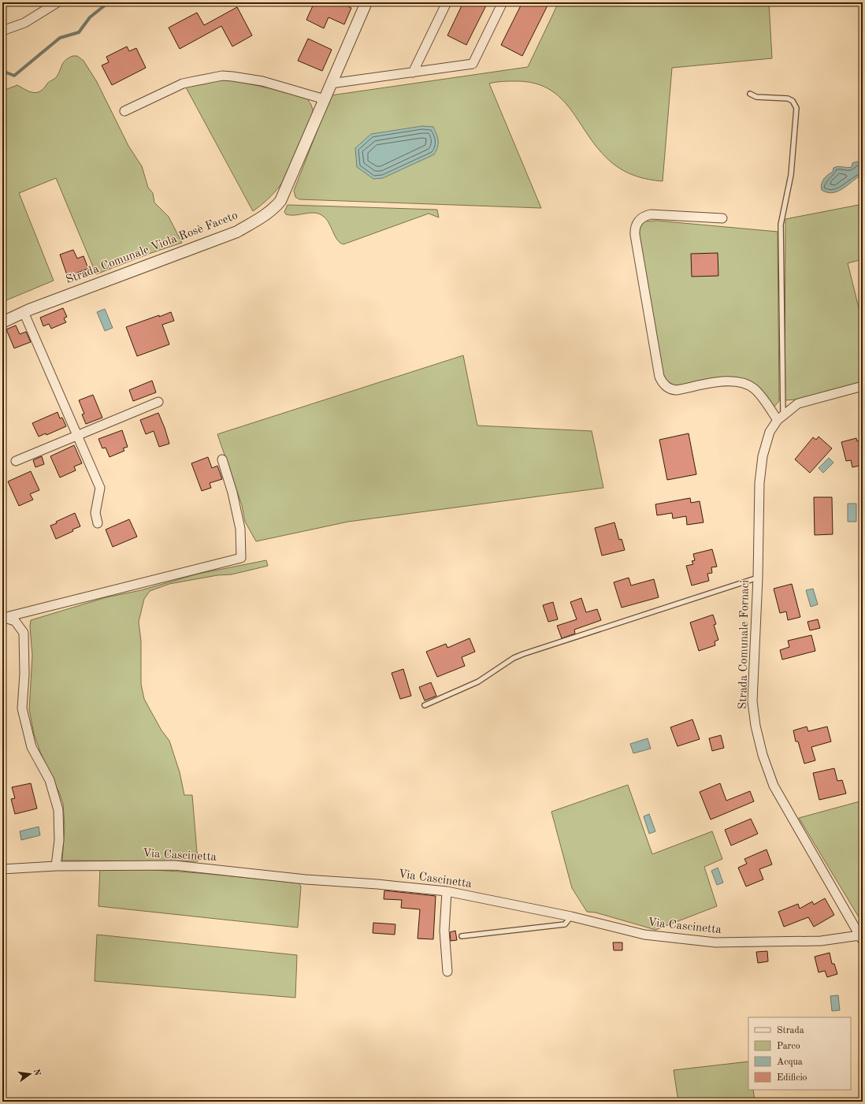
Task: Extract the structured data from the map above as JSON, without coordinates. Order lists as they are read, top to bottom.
{
  "streets": {
    "street": ["Strada Comunale Viola Rosè Faceto", "Strada Comunale Fornaci", "Via Cascinetta"]
  },
  "crossings": [
    ["Strada Comunale Fornaci", "Via Cascinetta"]
  ],
  "legend": [
    "Strada",
    "Parco",
    "Acqua",
    "Edificio"
  ],
  "north": "right"
}
